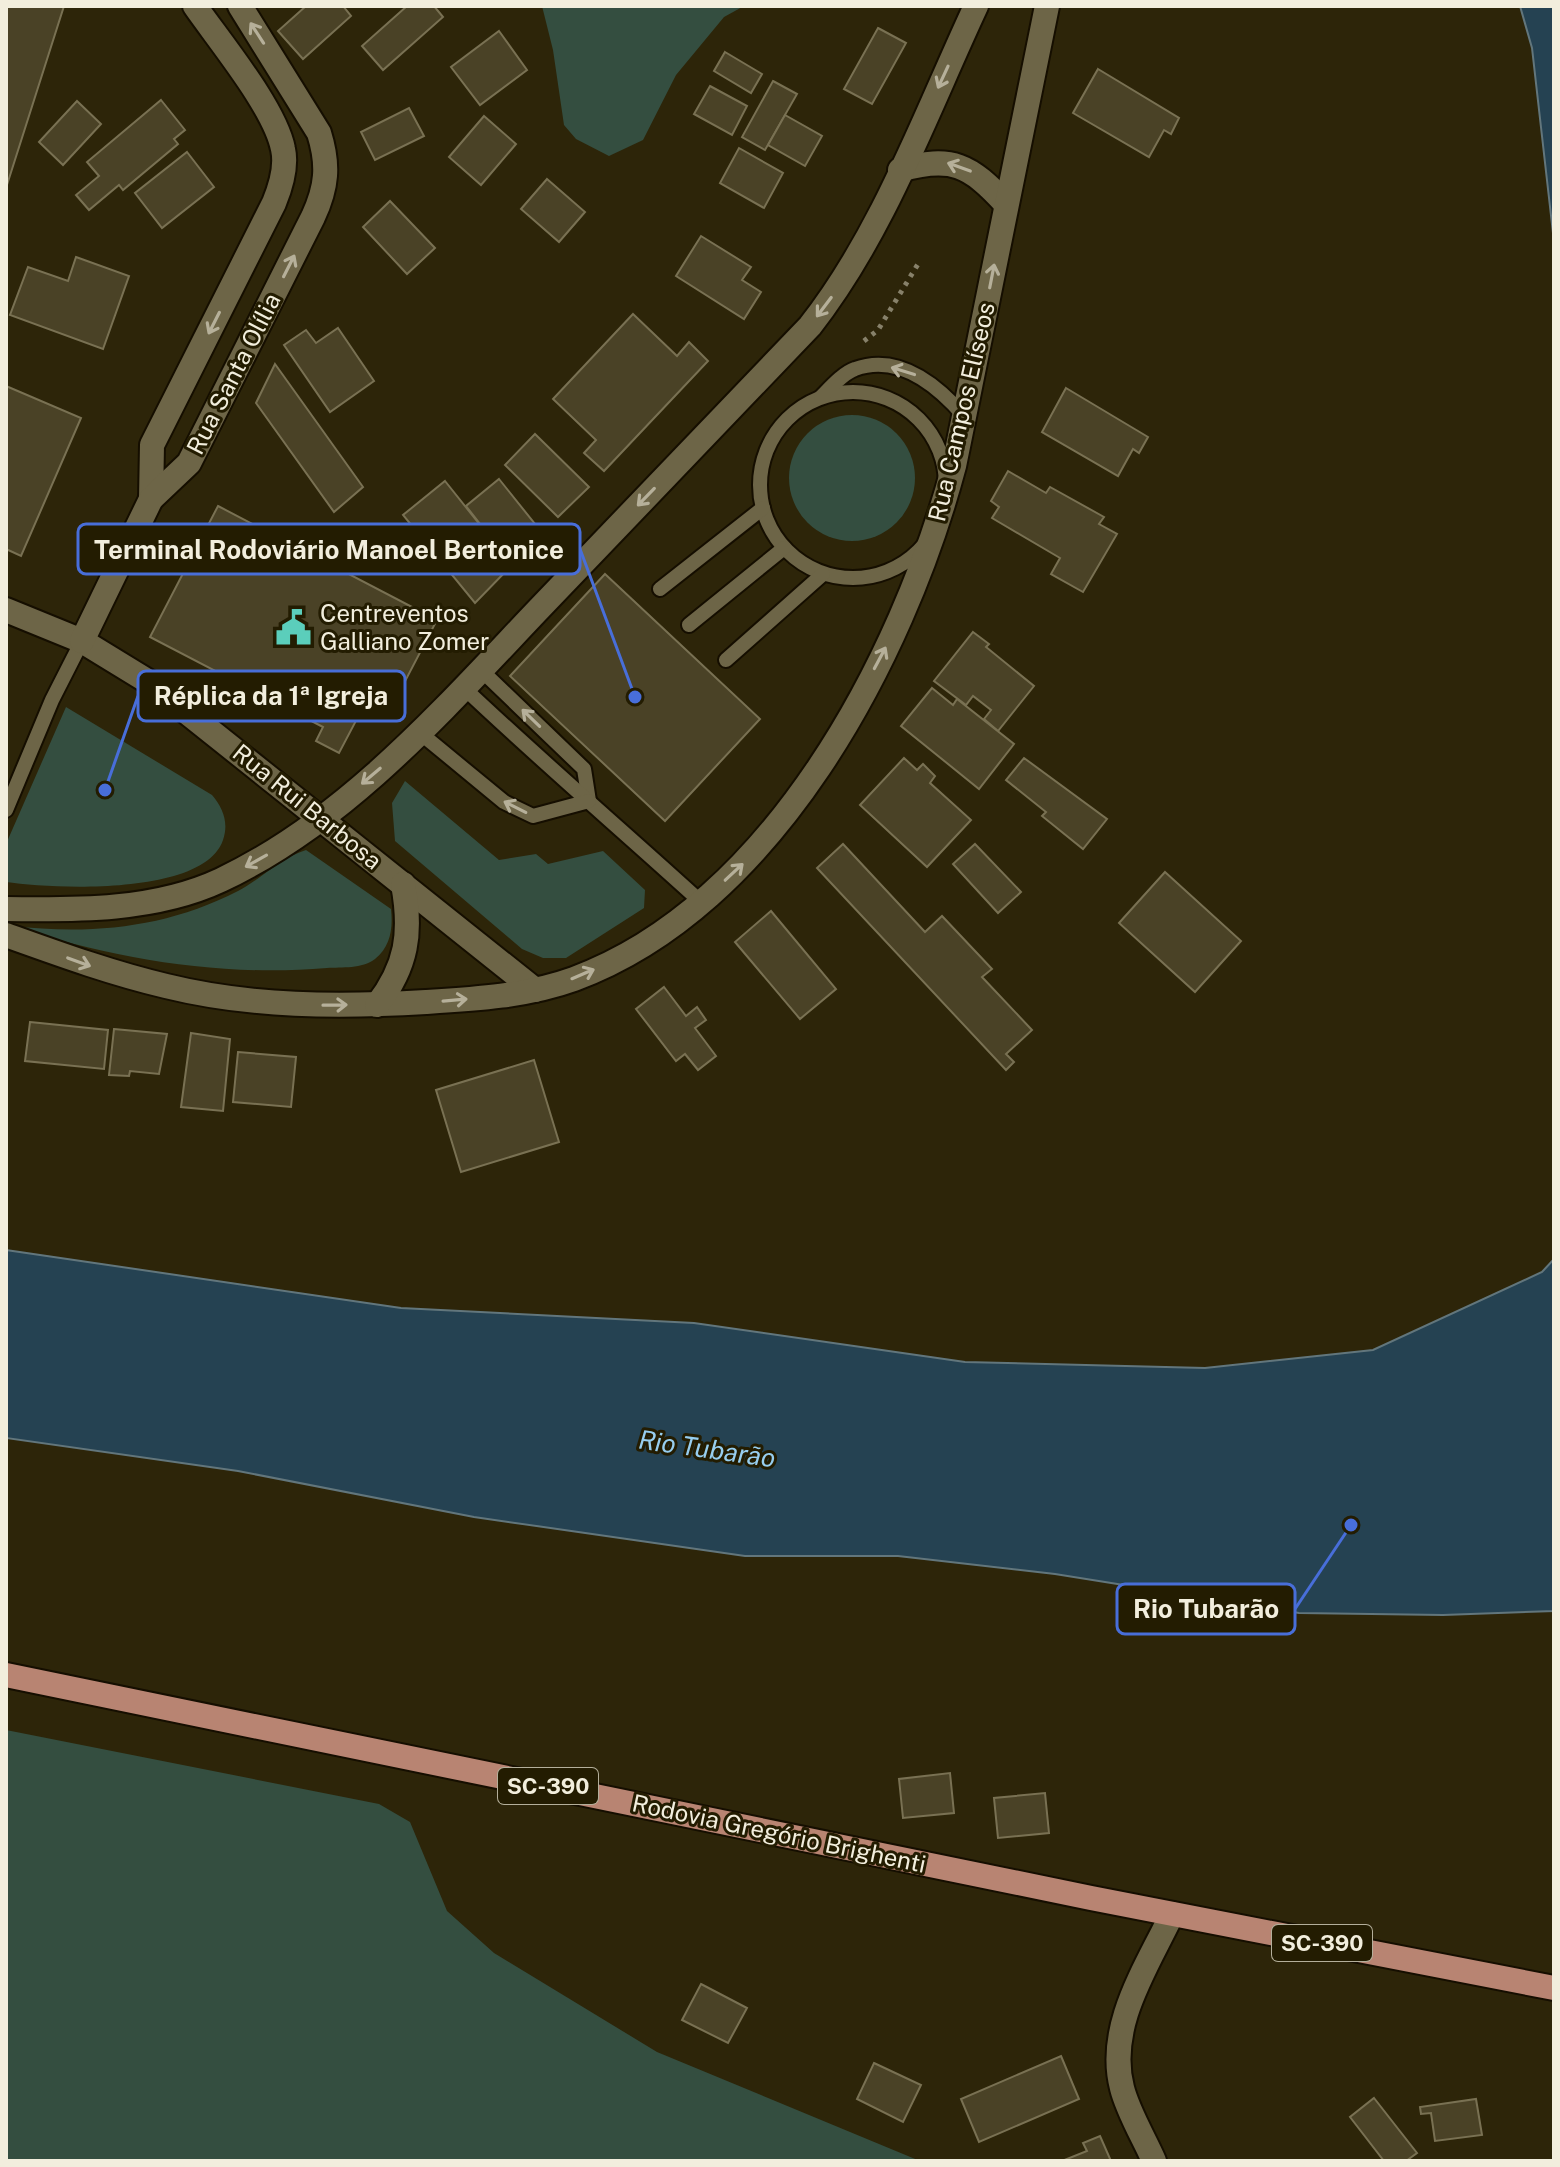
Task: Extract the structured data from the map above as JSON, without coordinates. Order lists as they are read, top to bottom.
{
  "streets": {
    "main road": ["SC-390", "Rodovia Gregório Brighenti"],
    "street": ["Rua Santa Olília", "Rua Campos Elíseos", "Rua Rui Barbosa"]
  },
  "crossings": [
    ["Rua Campos Elíseos", "Rua Rui Barbosa"]
  ],
  "one_way": ["Rua Campos Elíseos"],
  "water": ["Rio Tubarão"],
  "places": {
    "public building": ["Centreventos Galliano Zomer"],
    "other": ["Terminal Rodoviário Manoel Bertonice", "Réplica da 1ª Igreja", "Rio Tubarão"]
  }
}
